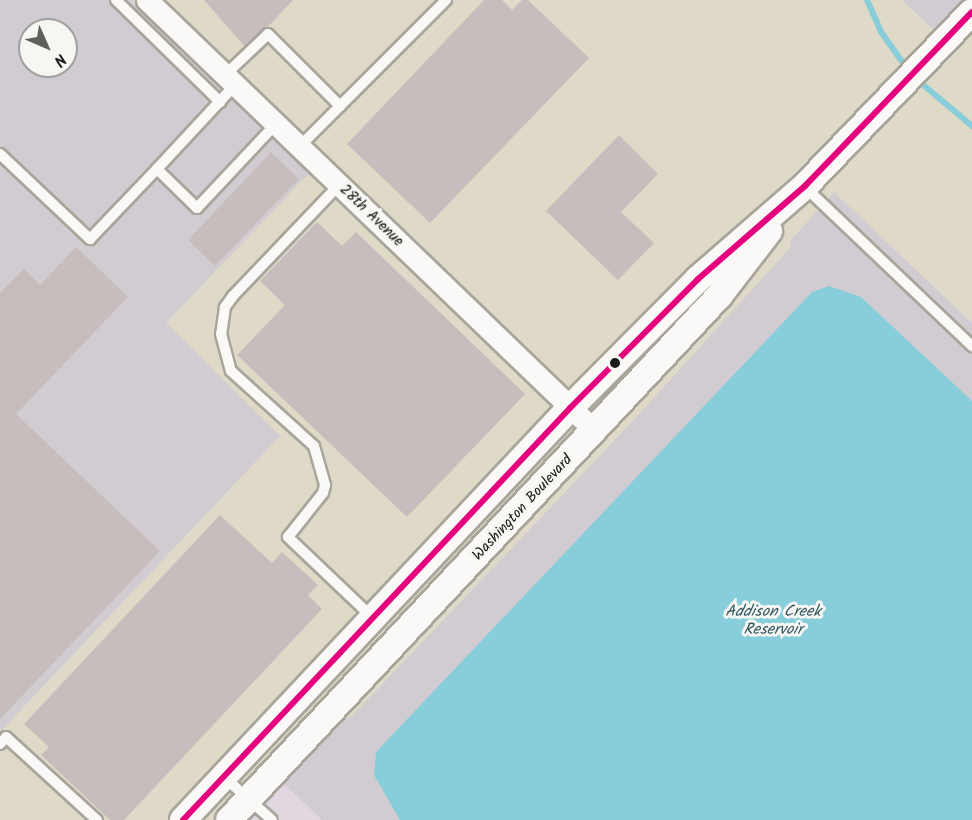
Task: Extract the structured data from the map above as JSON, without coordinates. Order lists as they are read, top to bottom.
{
  "streets": {
    "street": ["28th Avenue", "Washington Boulevard"]
  },
  "crossings": [
    ["28th Avenue", "Washington Boulevard"]
  ],
  "water": ["Addison Creek Reservoir"],
  "north": "bottom right"
}
